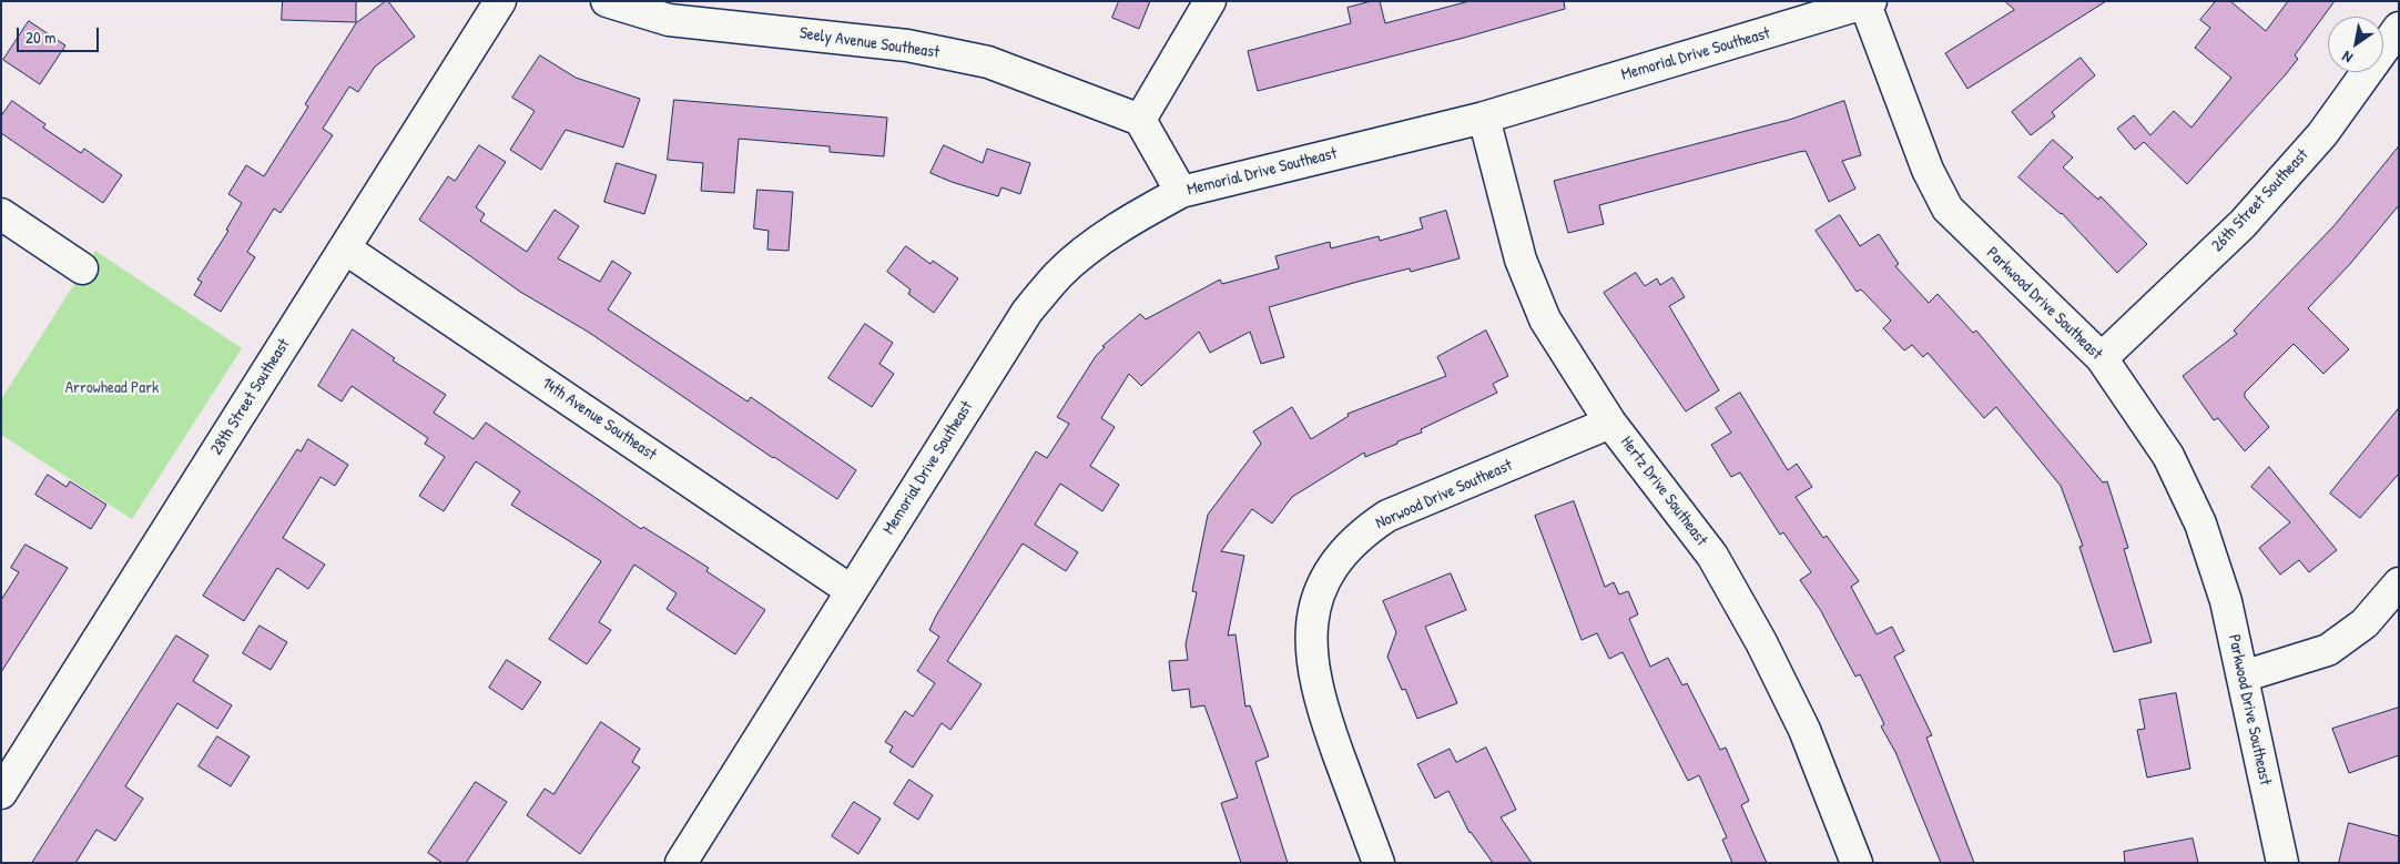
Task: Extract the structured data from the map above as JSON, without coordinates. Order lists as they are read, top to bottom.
{
  "streets": {
    "street": [
      "Seely Avenue Southeast",
      "Memorial Drive Southeast",
      "26th Street Southeast",
      "Parkwood Drive Southeast",
      "28th Street Southeast",
      "14th Avenue Southeast",
      "Hertz Drive Southeast",
      "Norwood Drive Southeast"
    ]
  },
  "crossings": [
    ["Memorial Drive Southeast", "Parkwood Drive Southeast"],
    ["Memorial Drive Southeast", "14th Avenue Southeast"],
    ["Memorial Drive Southeast", "Hertz Drive Southeast"],
    ["26th Street Southeast", "Parkwood Drive Southeast"],
    ["28th Street Southeast", "14th Avenue Southeast"],
    ["Hertz Drive Southeast", "Norwood Drive Southeast"]
  ],
  "parks": ["Arrowhead Park"],
  "scale_bar": "20 m",
  "north": "bottom left"
}
